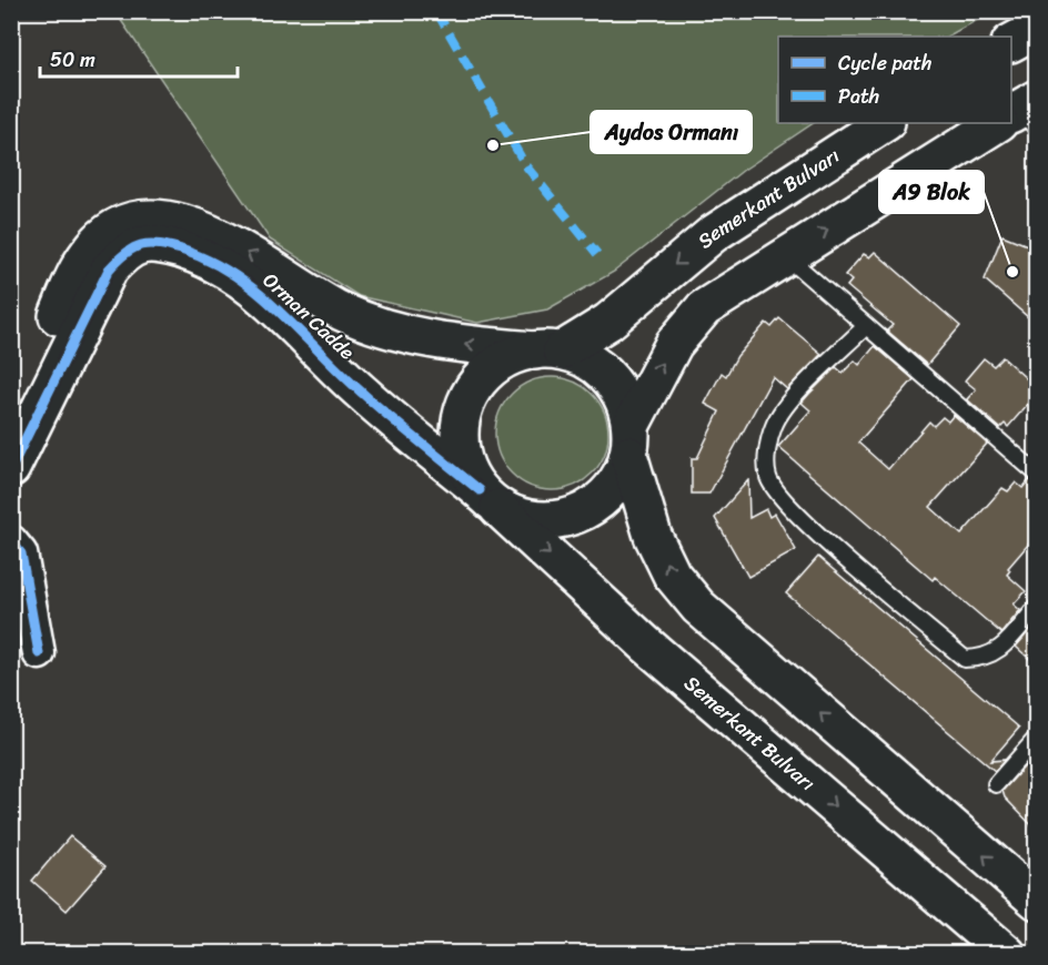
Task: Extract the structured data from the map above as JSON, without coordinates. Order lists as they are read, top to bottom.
{
  "streets": {
    "main road": ["Semerkant Bulvarı", "Orman Cadde"]
  },
  "crossings": [
    ["Semerkant Bulvarı", "Orman Cadde"]
  ],
  "one_way": ["Orman Cadde"],
  "places": ["Aydos Ormanı", "A9 Blok"],
  "legend": ["Cycle path", "Path"],
  "scale_bar": "50 m"
}
